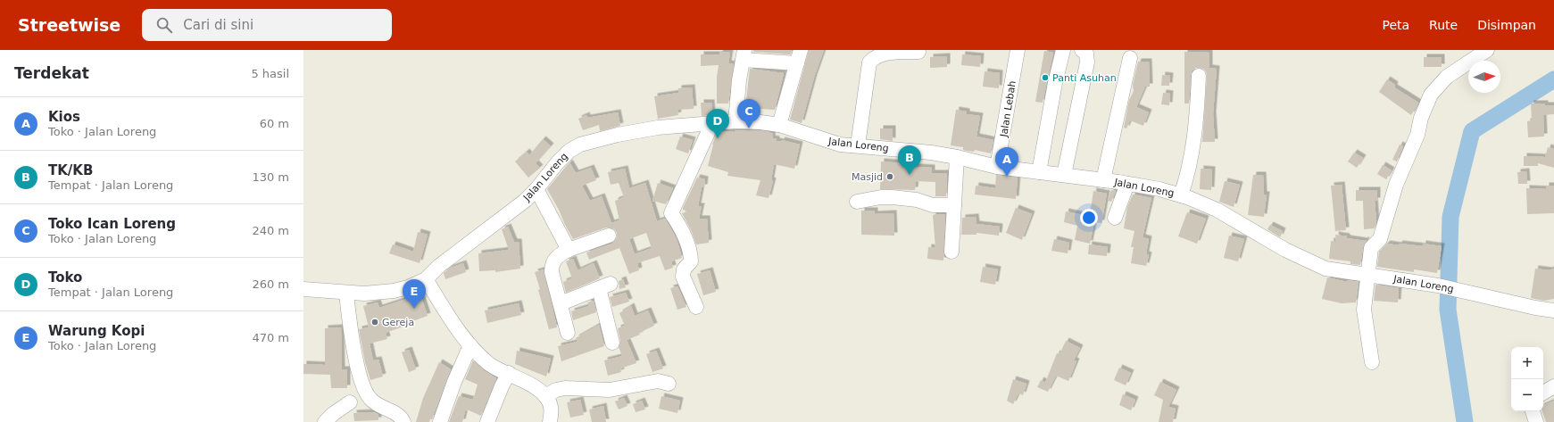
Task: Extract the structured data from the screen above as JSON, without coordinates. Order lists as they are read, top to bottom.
{
  "streets": {
    "street": ["Jalan Lebah", "Jalan Loreng"]
  },
  "crossings": [
    ["Jalan Lebah", "Jalan Loreng"]
  ],
  "places": ["Panti Asuhan", "Masjid", "Gereja"],
  "north": "right",
  "page": {
    "header": "Streetwise",
    "search": "Cari di sini",
    "nav": ["Peta", "Rute", "Disimpan"],
    "heading": ["Terdekat", "5 hasil"],
    "list": [
      {
        "mark": "A",
        "name": "Kios",
        "note": "Toko · Jalan Loreng",
        "value": "60 m"
      },
      {
        "mark": "B",
        "name": "TK/KB",
        "note": "Tempat · Jalan Loreng",
        "value": "130 m"
      },
      {
        "mark": "C",
        "name": "Toko Ican Loreng",
        "note": "Toko · Jalan Loreng",
        "value": "240 m"
      },
      {
        "mark": "D",
        "name": "Toko",
        "note": "Tempat · Jalan Loreng",
        "value": "260 m"
      },
      {
        "mark": "E",
        "name": "Warung Kopi",
        "note": "Toko · Jalan Loreng",
        "value": "470 m"
      }
    ],
    "pins": [
      "C",
      "D",
      "B",
      "A",
      "E"
    ],
    "map_buttons": ["+", "−"]
  }
}
